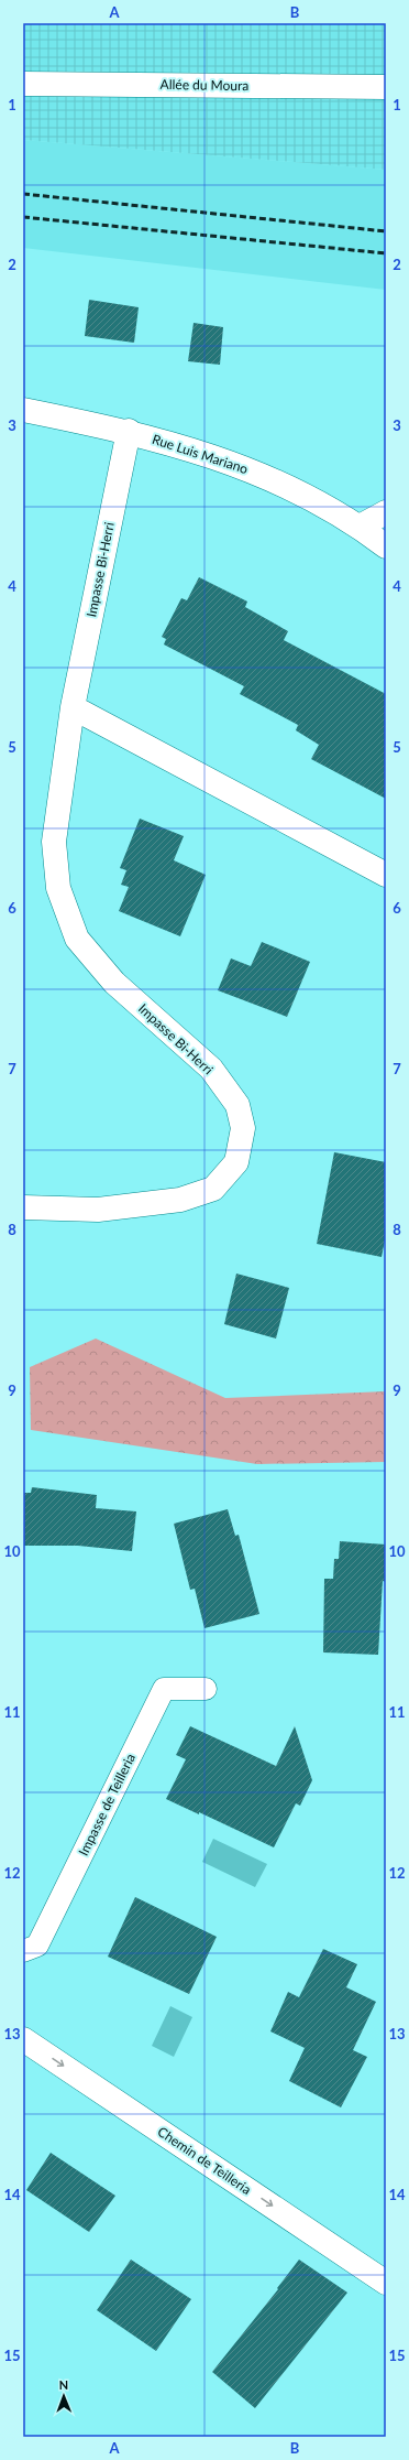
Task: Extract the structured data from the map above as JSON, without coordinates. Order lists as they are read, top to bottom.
{
  "streets": {
    "street": [
      "Allée du Moura",
      "Rue Luis Mariano",
      "Impasse Bi-Herri",
      "Chemin de Teilleria"
    ],
    "lane": ["Impasse de Teilleria"]
  },
  "crossings": [
    ["Rue Luis Mariano", "Impasse Bi-Herri"]
  ],
  "one_way": ["Chemin de Teilleria"],
  "north": "top",
  "grid": {
    "columns": ["A", "B"],
    "rows": [
      "1",
      "2",
      "3",
      "4",
      "5",
      "6",
      "7",
      "8",
      "9",
      "10",
      "11",
      "12",
      "13",
      "14",
      "15"
    ]
  }
}
